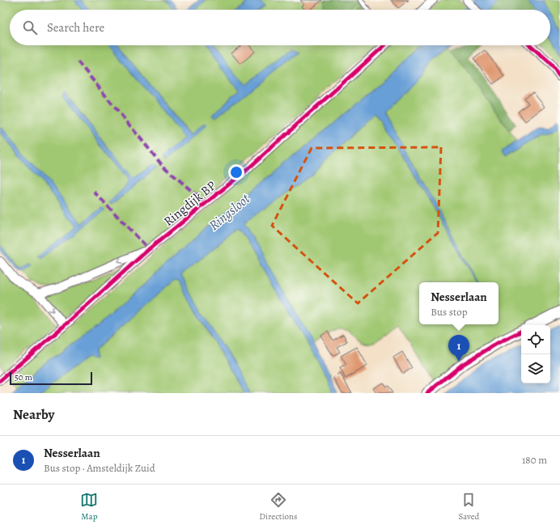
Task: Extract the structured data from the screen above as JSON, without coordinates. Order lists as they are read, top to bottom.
{
  "streets": {
    "street": ["Ringdijk BP"]
  },
  "water": ["Ringsloot"],
  "scale_bar": "50 m",
  "page": {
    "search": "Search here",
    "popup": ["Nesserlaan", "Bus stop"],
    "pins": "1",
    "scale": "50 m",
    "heading": "Nearby",
    "list": [
      {
        "mark": "1",
        "name": "Nesserlaan",
        "note": "Bus stop · Amsteldijk Zuid",
        "value": "180 m"
      }
    ],
    "nav": ["Map", "Directions", "Saved"]
  }
}
